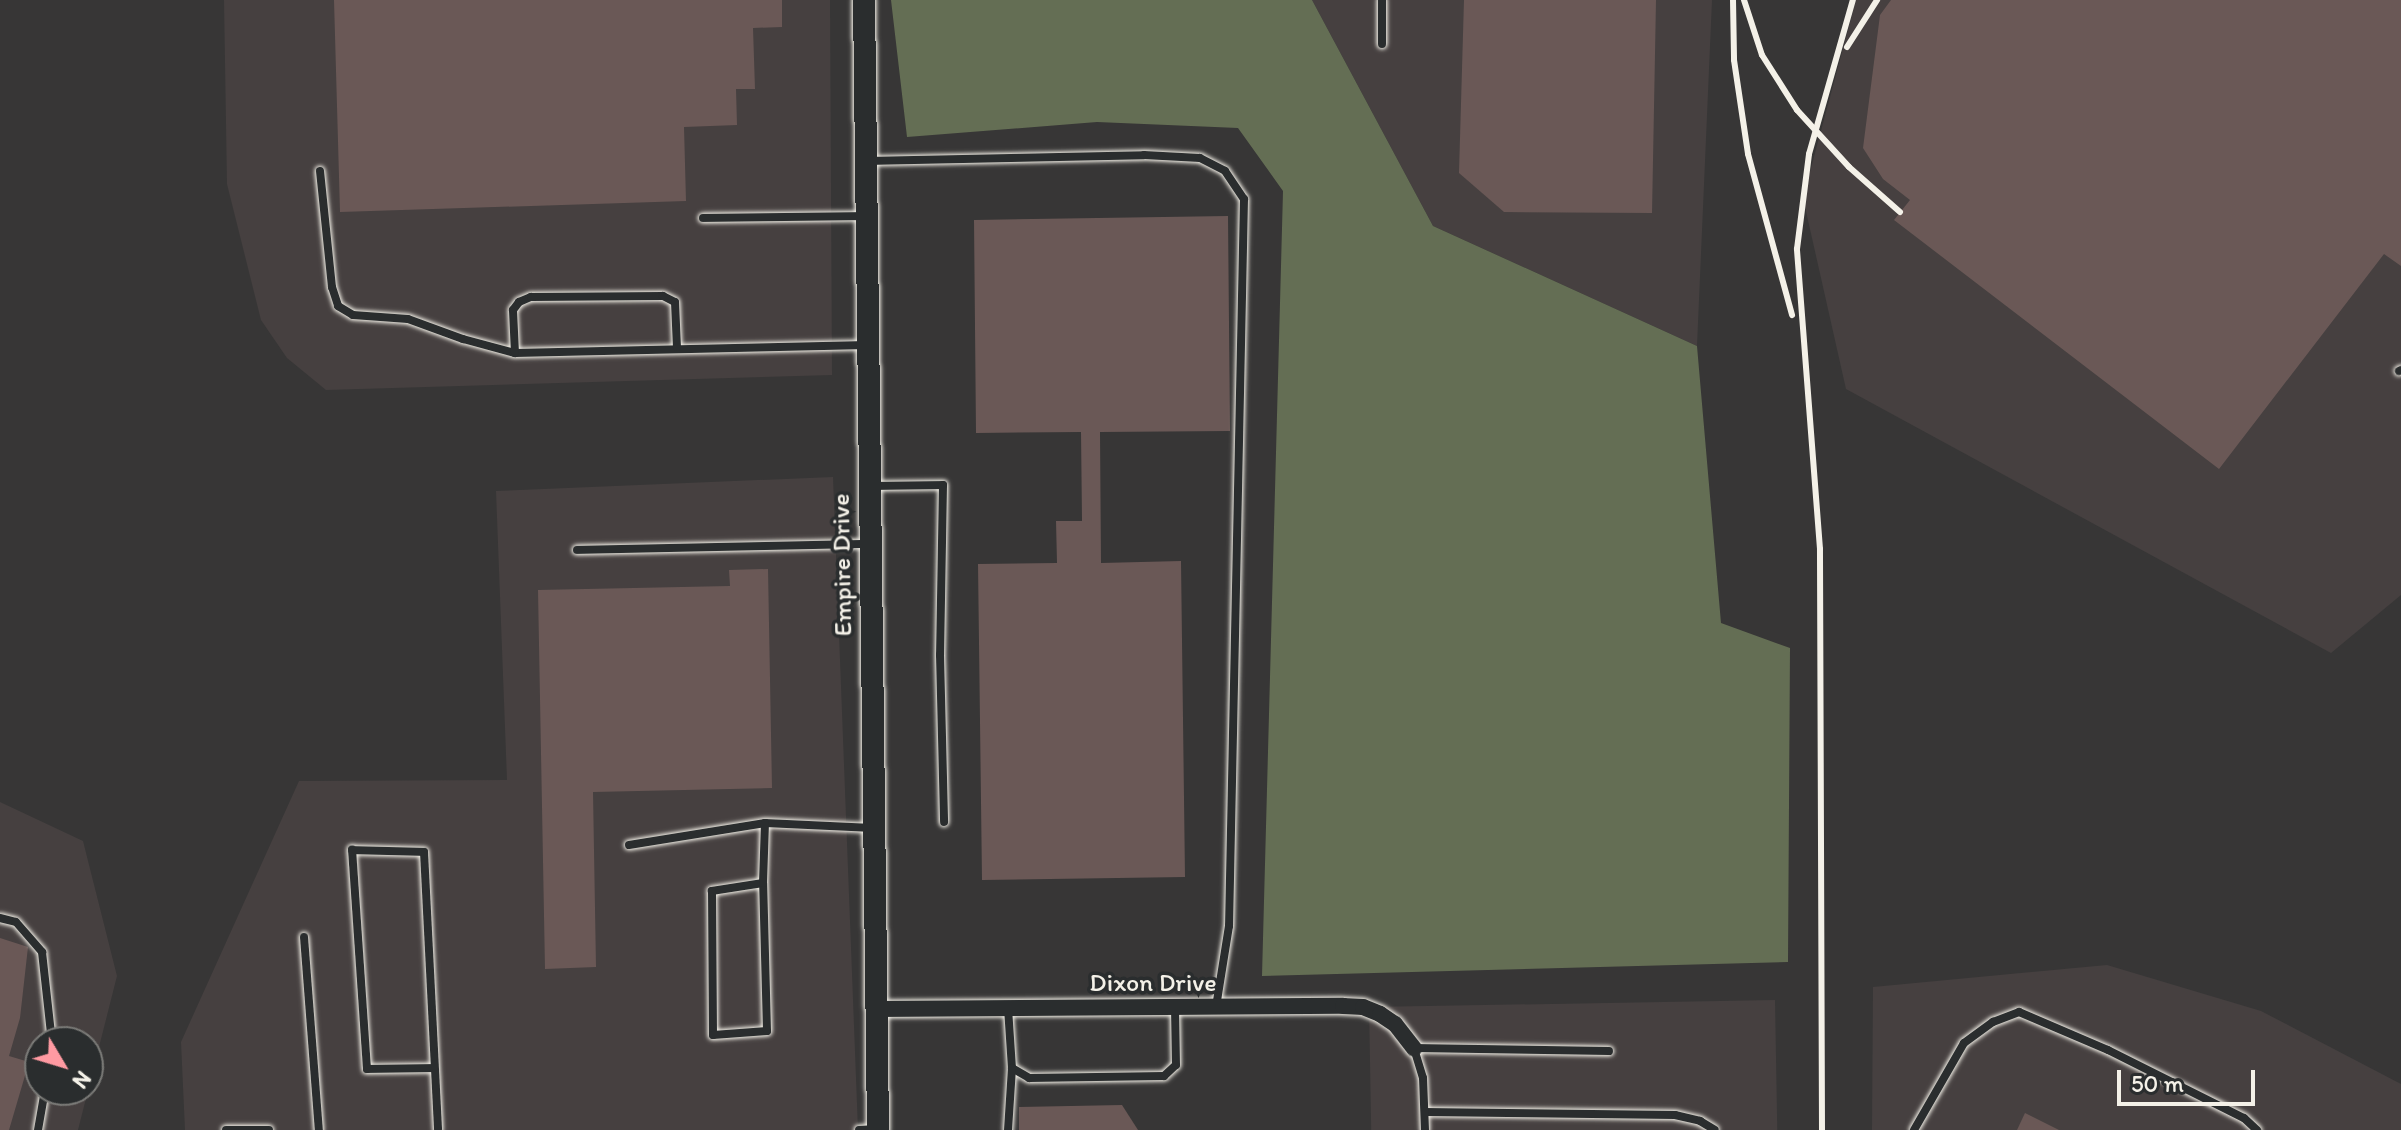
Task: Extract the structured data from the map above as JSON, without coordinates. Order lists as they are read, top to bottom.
{
  "streets": {
    "street": ["Empire Drive", "Dixon Drive"]
  },
  "crossings": [
    ["Empire Drive", "Dixon Drive"]
  ],
  "scale_bar": "50 m",
  "north": "bottom right"
}
